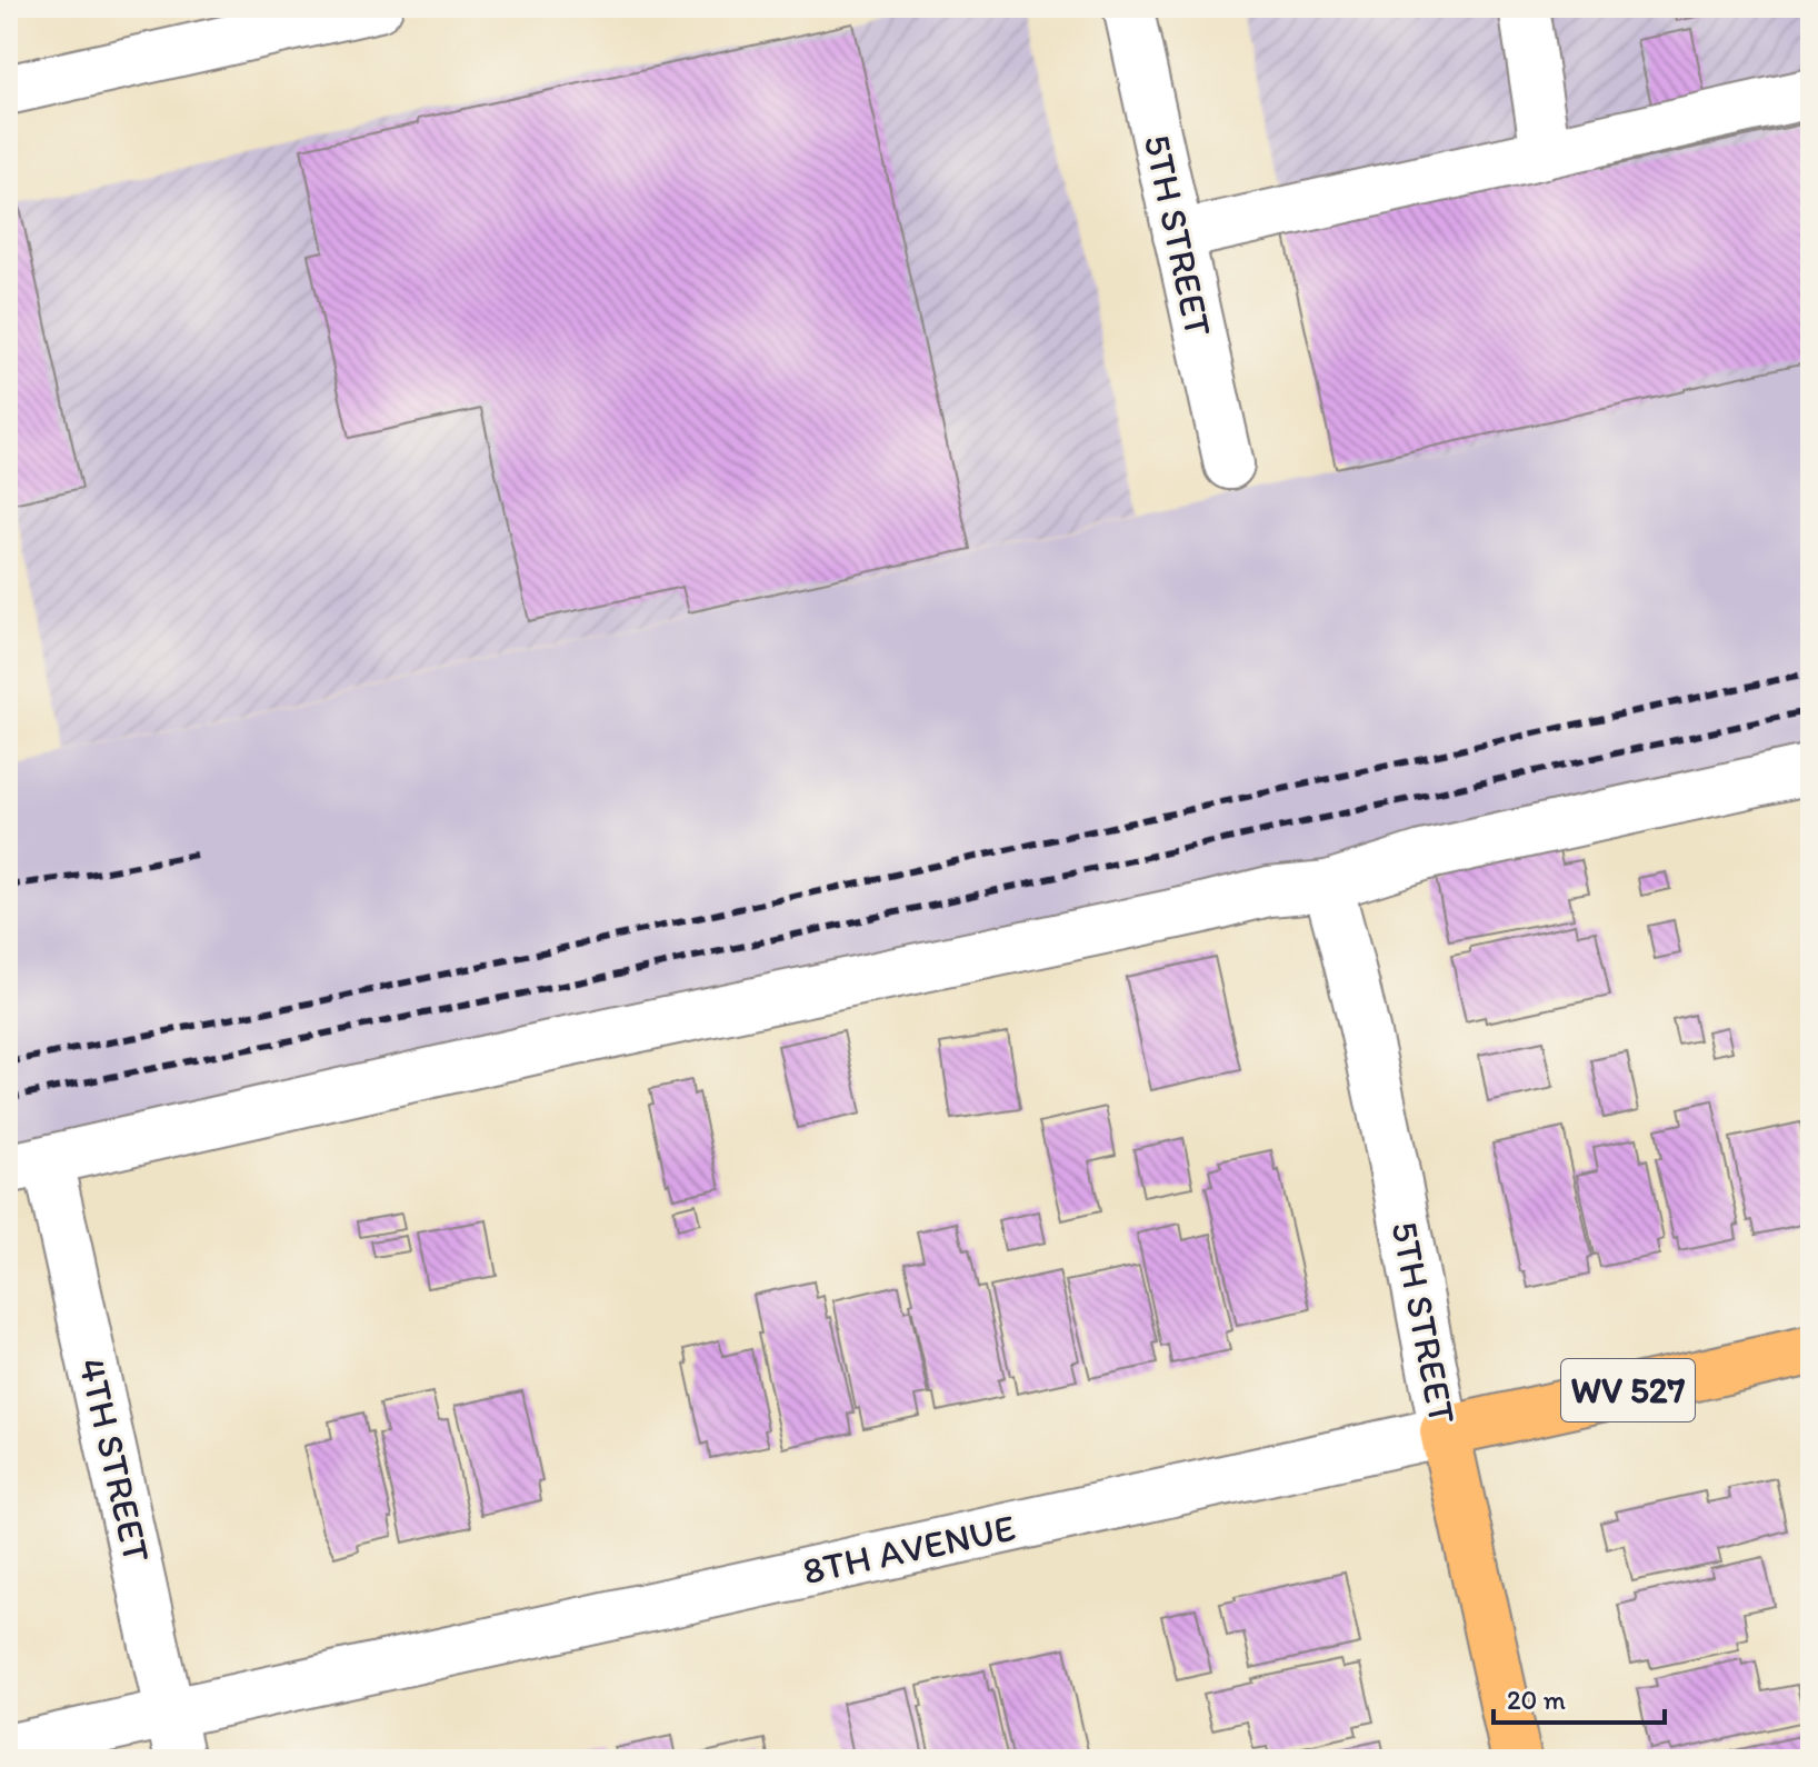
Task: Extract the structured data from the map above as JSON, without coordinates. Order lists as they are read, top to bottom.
{
  "streets": {
    "main road": ["5TH STREET", "WV 527", "8TH AVENUE"],
    "street": ["4TH STREET"]
  },
  "crossings": [
    ["5TH STREET", "8TH AVENUE"],
    ["4TH STREET", "8TH AVENUE"]
  ],
  "scale_bar": "20 m"
}
